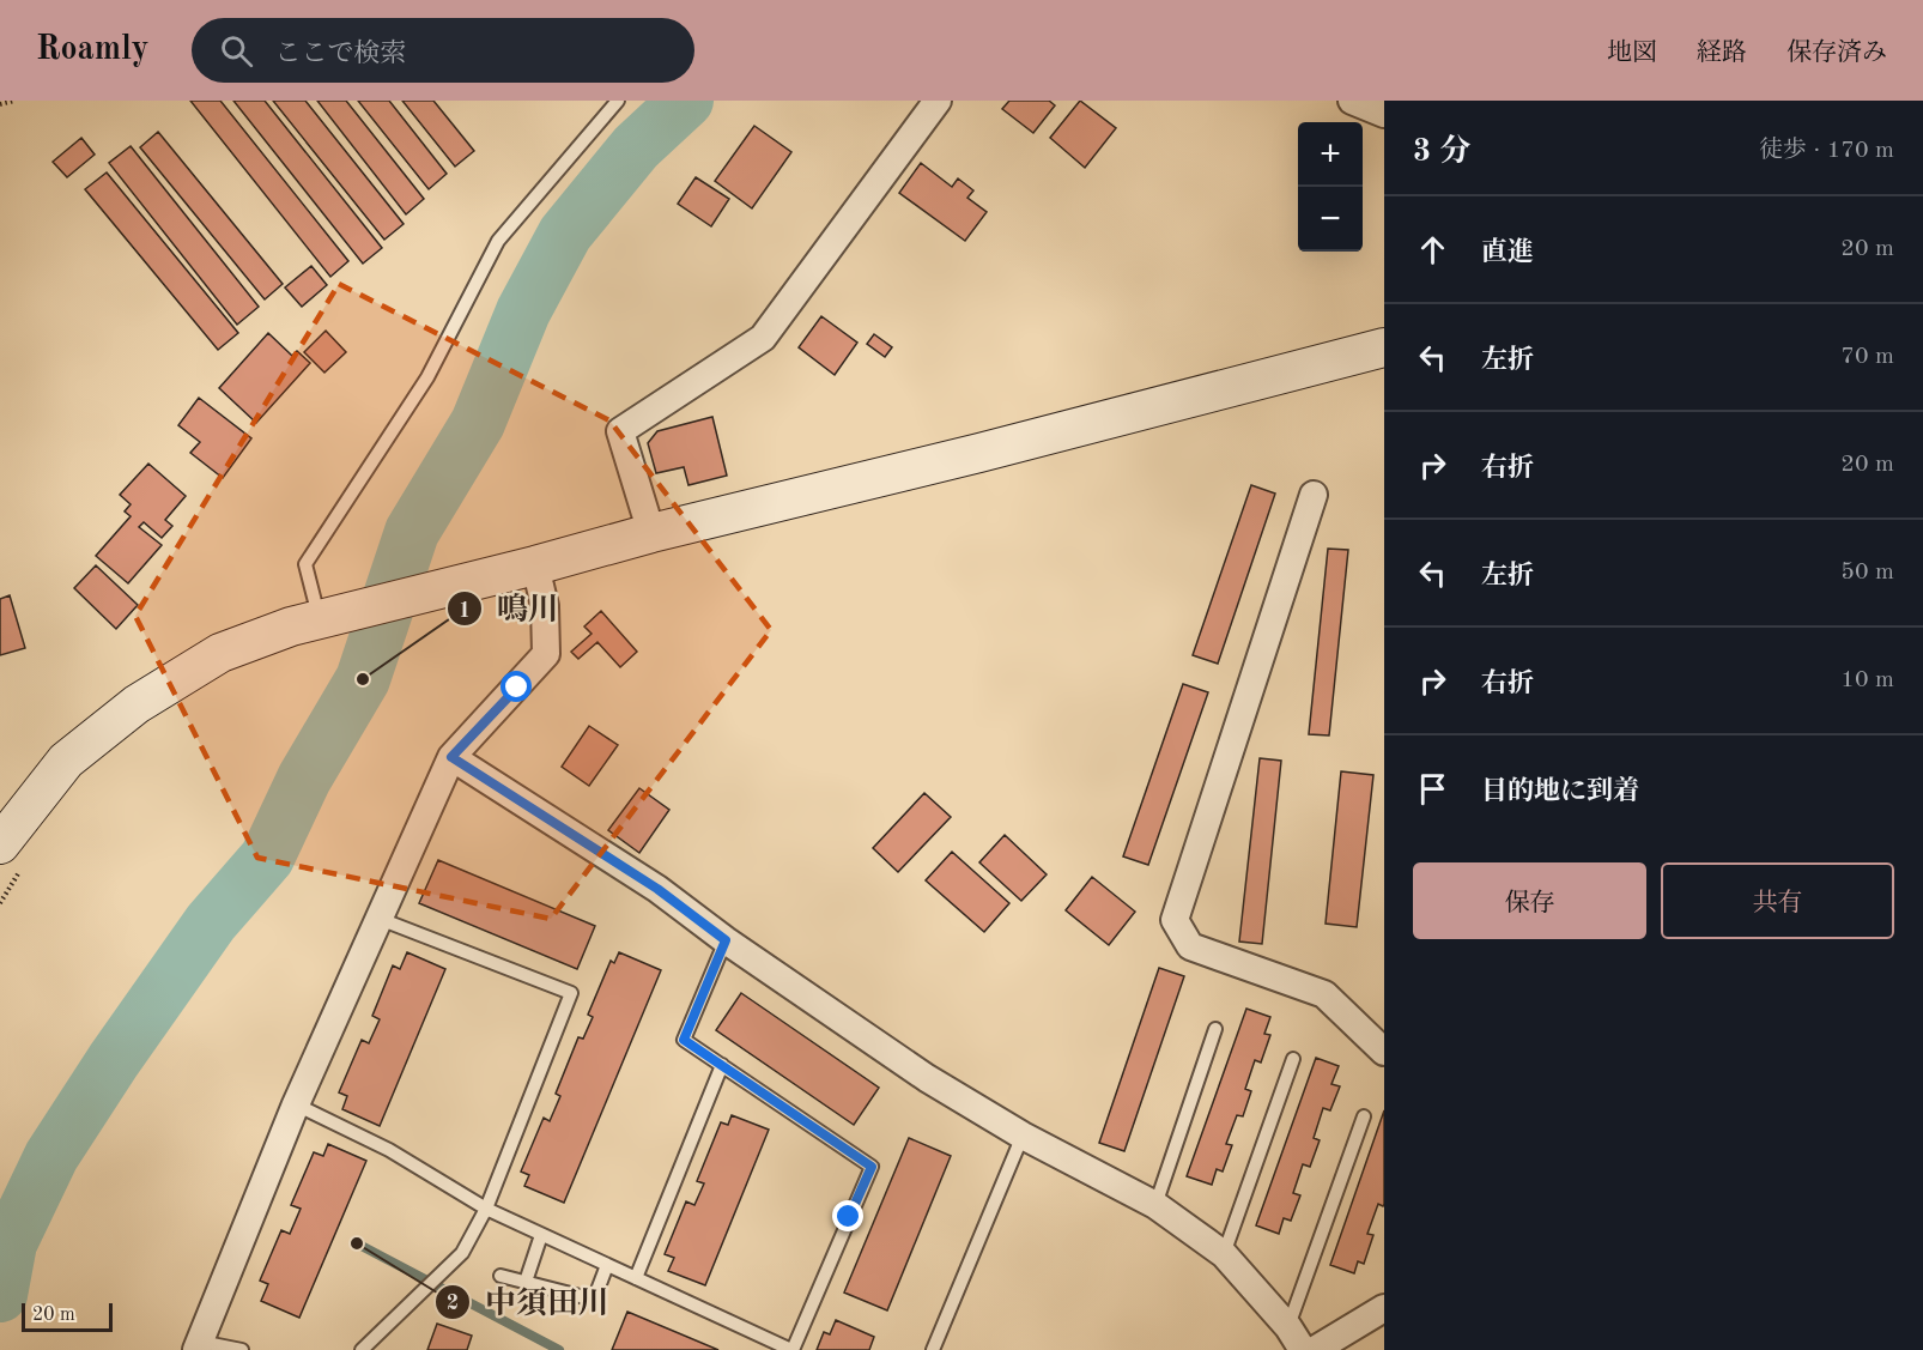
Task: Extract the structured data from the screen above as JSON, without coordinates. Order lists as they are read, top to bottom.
{
  "places": ["鳴川", "中須田川"],
  "scale_bar": "20 m",
  "page": {
    "header": "Roamly",
    "search": "ここで検索",
    "nav": ["地図", "経路", "保存済み"],
    "heading": ["3 分", "徒歩 · 170 m"],
    "map_buttons": ["+", "−"],
    "list": [
      ["直進", "20 m"],
      ["左折", "70 m"],
      ["右折", "20 m"],
      ["左折", "50 m"],
      ["右折", "10 m"],
      "目的地に到着"
    ],
    "buttons": ["保存", "共有"],
    "scale": "20 m"
  }
}
